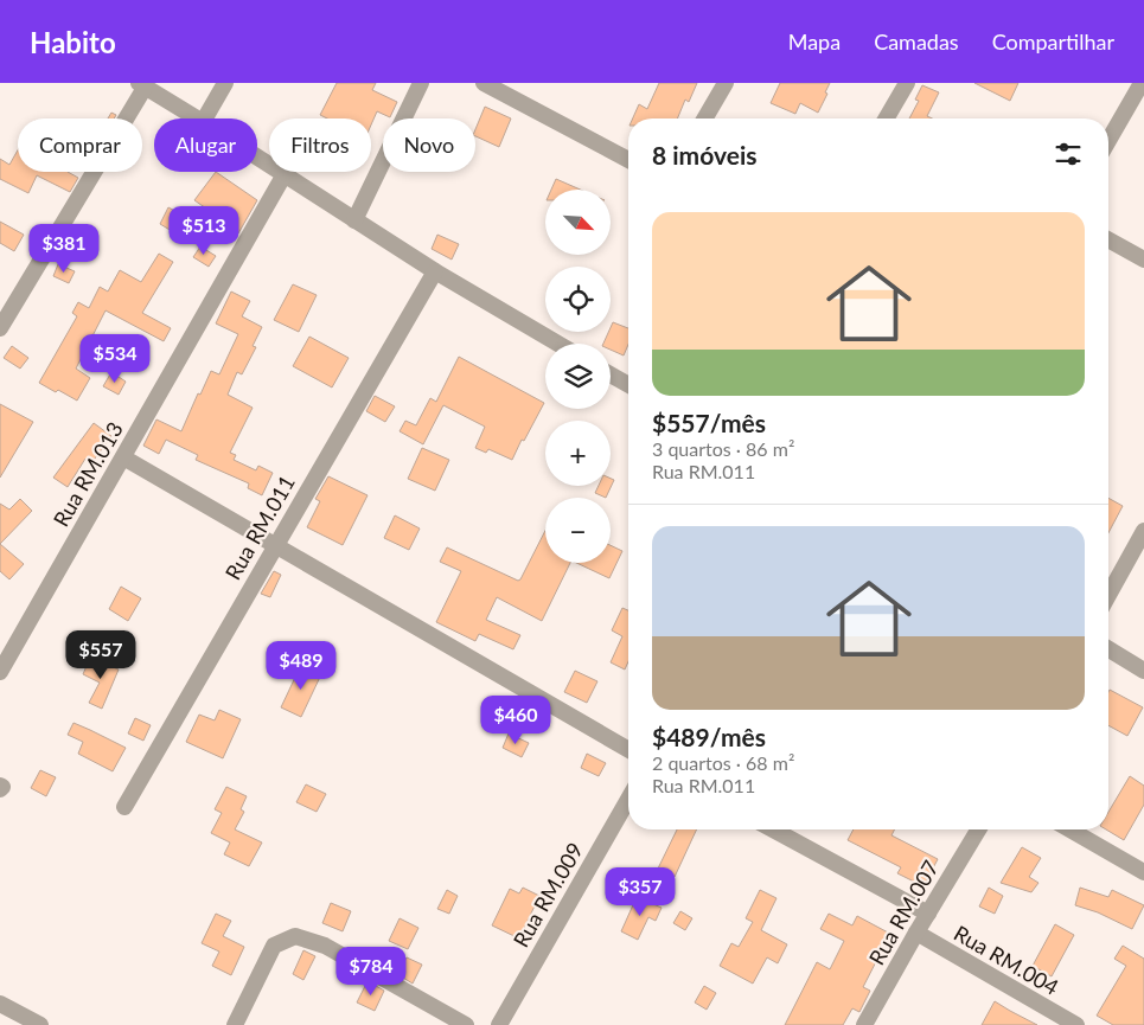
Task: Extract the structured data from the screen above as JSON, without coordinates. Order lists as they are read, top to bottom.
{
  "streets": {
    "street": [
      "Rua RM.013",
      "Rua RM.011",
      "Rua RM.009",
      "Rua RM.007",
      "Rua RM.004"
    ]
  },
  "crossings": [
    ["Rua RM.007", "Rua RM.004"]
  ],
  "north": "bottom right",
  "page": {
    "header": "Habito",
    "nav": ["Mapa", "Camadas", "Compartilhar"],
    "chip": [
      "Comprar",
      "Alugar",
      "Filtros",
      "Novo"
    ],
    "heading": "8 imóveis",
    "map_buttons": ["+", "−"],
    "list": [
      {
        "name": "$557/mês",
        "note": "3 quartos · 86 m² · Rua RM.011"
      },
      {
        "name": "$489/mês",
        "note": "2 quartos · 68 m² · Rua RM.011"
      }
    ],
    "price": [
      "$513",
      "$381",
      "$534",
      "$557",
      "$489",
      "$460",
      "$357",
      "$784"
    ]
  }
}
